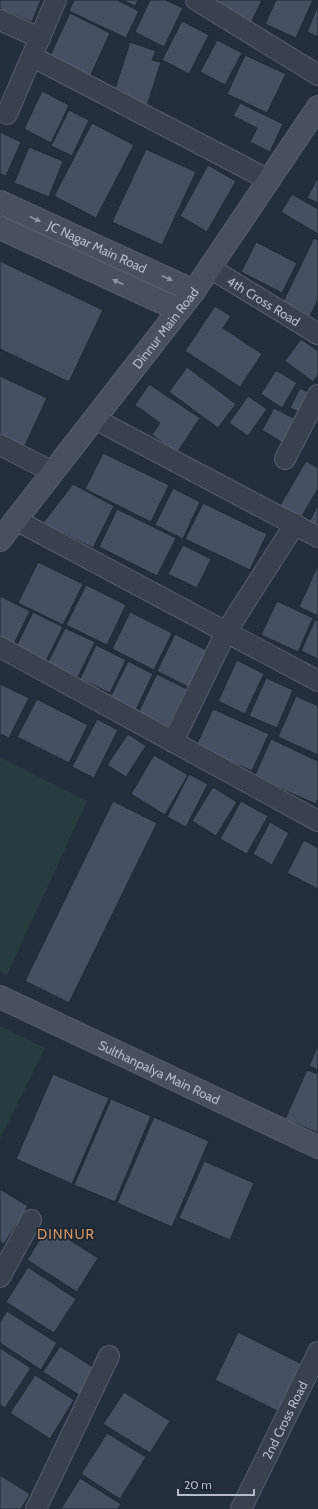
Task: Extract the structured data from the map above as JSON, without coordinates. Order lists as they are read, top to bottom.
{
  "streets": {
    "main road": ["JC Nagar Main Road", "Dinnur Main Road", "Sulthanpalya Main Road"],
    "street": ["4th Cross Road", "2nd Cross Road"]
  },
  "crossings": [
    ["JC Nagar Main Road", "Dinnur Main Road"],
    ["4th Cross Road", "Dinnur Main Road"]
  ],
  "districts": ["DINNUR"],
  "scale_bar": "20 m"
}
